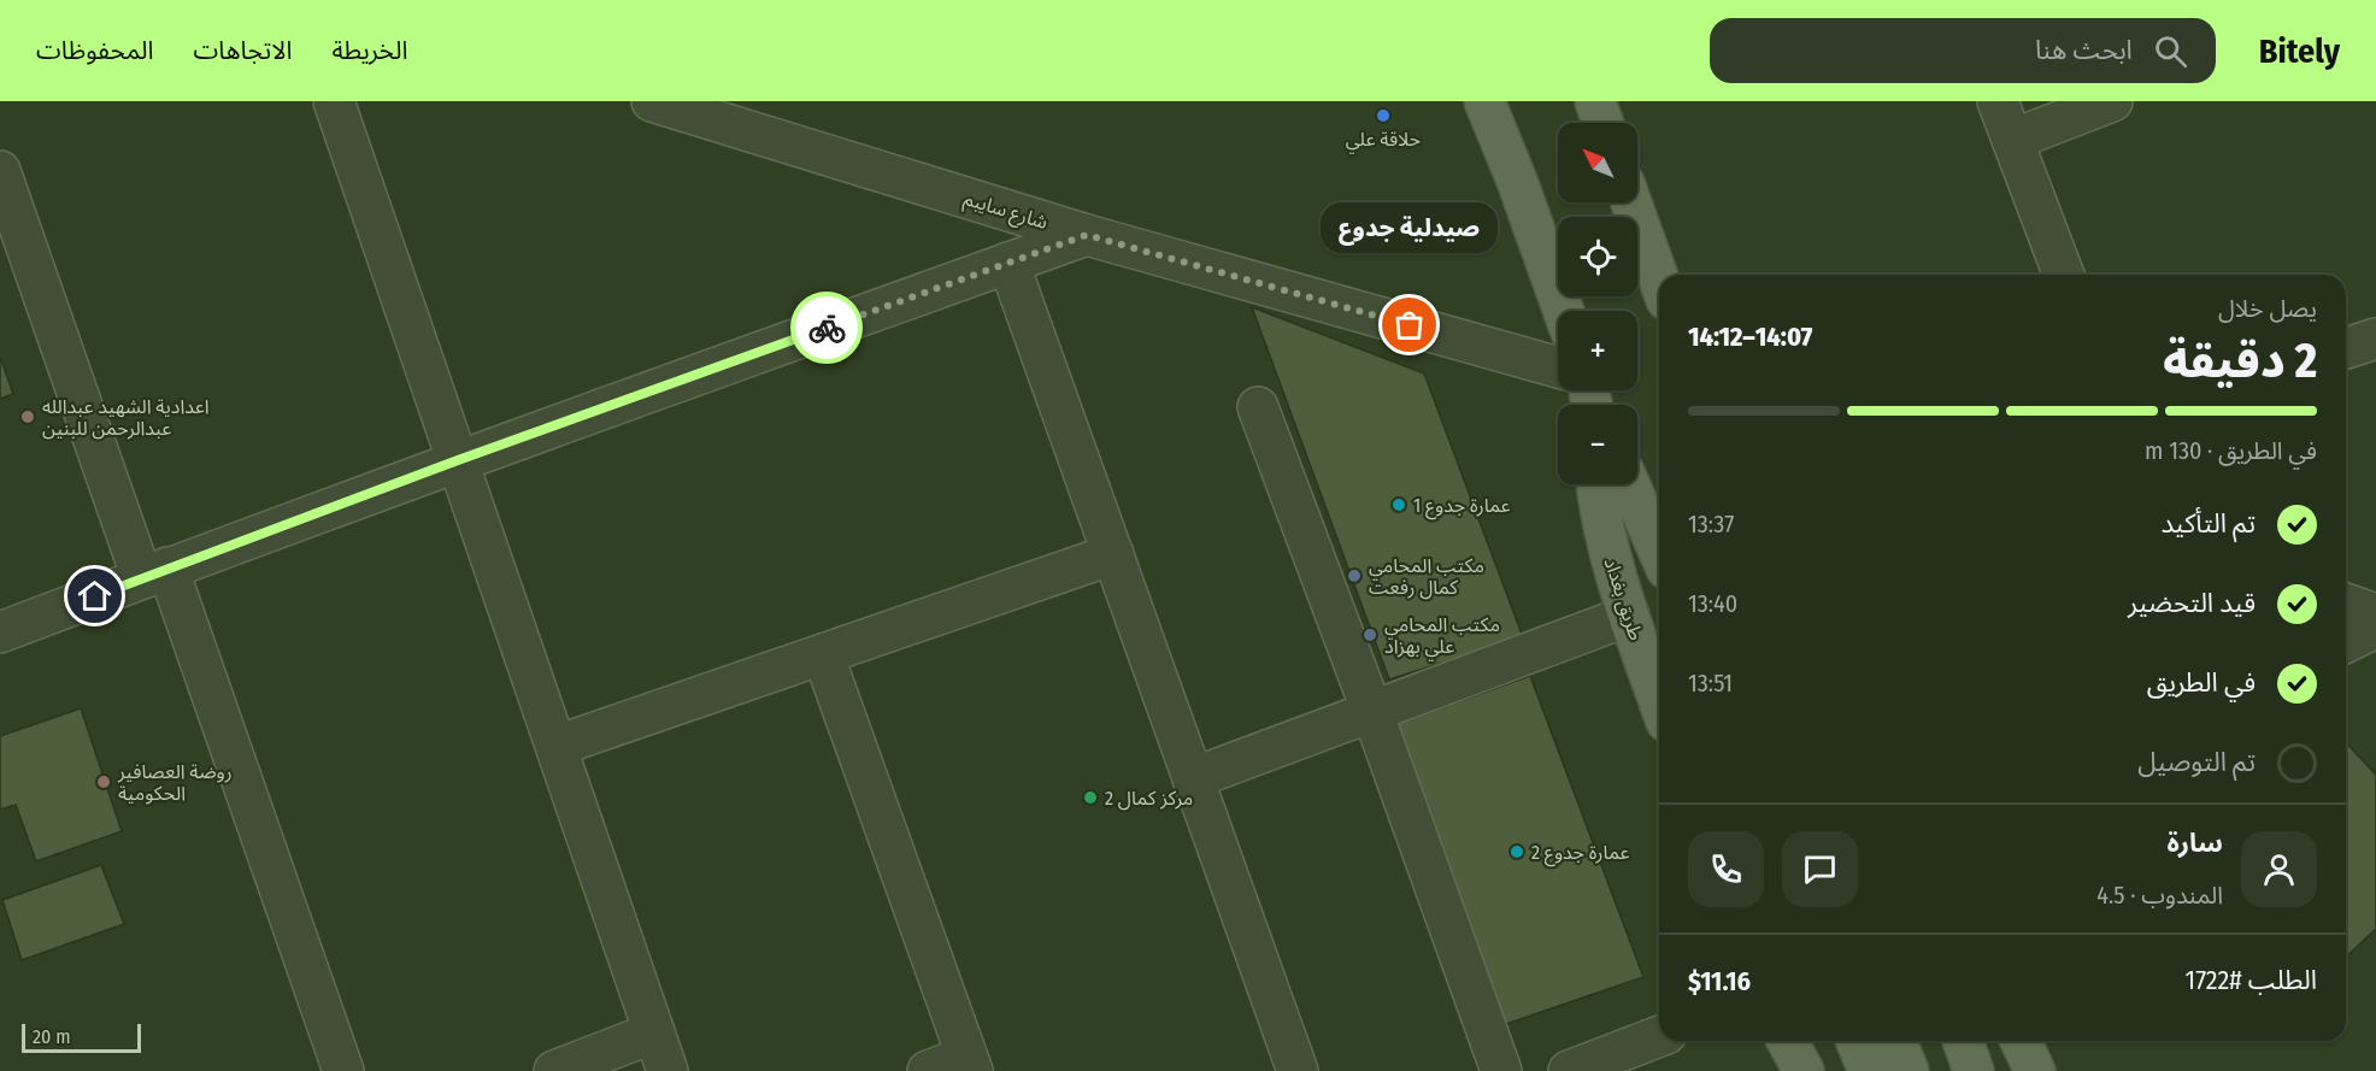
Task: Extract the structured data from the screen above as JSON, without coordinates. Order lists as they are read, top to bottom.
{
  "streets": {
    "main road": ["طريق بغداد"],
    "street": ["شارع سايبم"]
  },
  "places": [
    "حلاقة علي",
    "صيدلية جدوع",
    "اعدادية الشهيد عبدالله عبدالرحمن للبنين",
    "عمارة جدوع 1",
    "مكتب المحامي كمال رفعت",
    "مكتب المحامي علي بهزاد",
    "روضة العصافير الحكومية",
    "مركز كمال 2",
    "عمارة جدوع 2"
  ],
  "scale_bar": "20 m",
  "north": "top left",
  "page": {
    "header": "Bitely",
    "search": "ابحث هنا",
    "nav": ["الخريطة", "الاتجاهات", "المحفوظات"],
    "map_buttons": ["+", "−"],
    "bubble": "صيدلية جدوع",
    "heading": ["2 دقيقة", "يصل خلال", "14:07–14:12"],
    "panel": [
      "سارة",
      "المندوب · 4.5",
      "الطلب #1722",
      "$11.16"
    ],
    "bar": "في الطريق · 130 m",
    "list": [
      ["تم التأكيد", "13:37"],
      ["قيد التحضير", "13:40"],
      ["في الطريق", "13:51"],
      "تم التوصيل"
    ],
    "scale": "20 m"
  }
}
